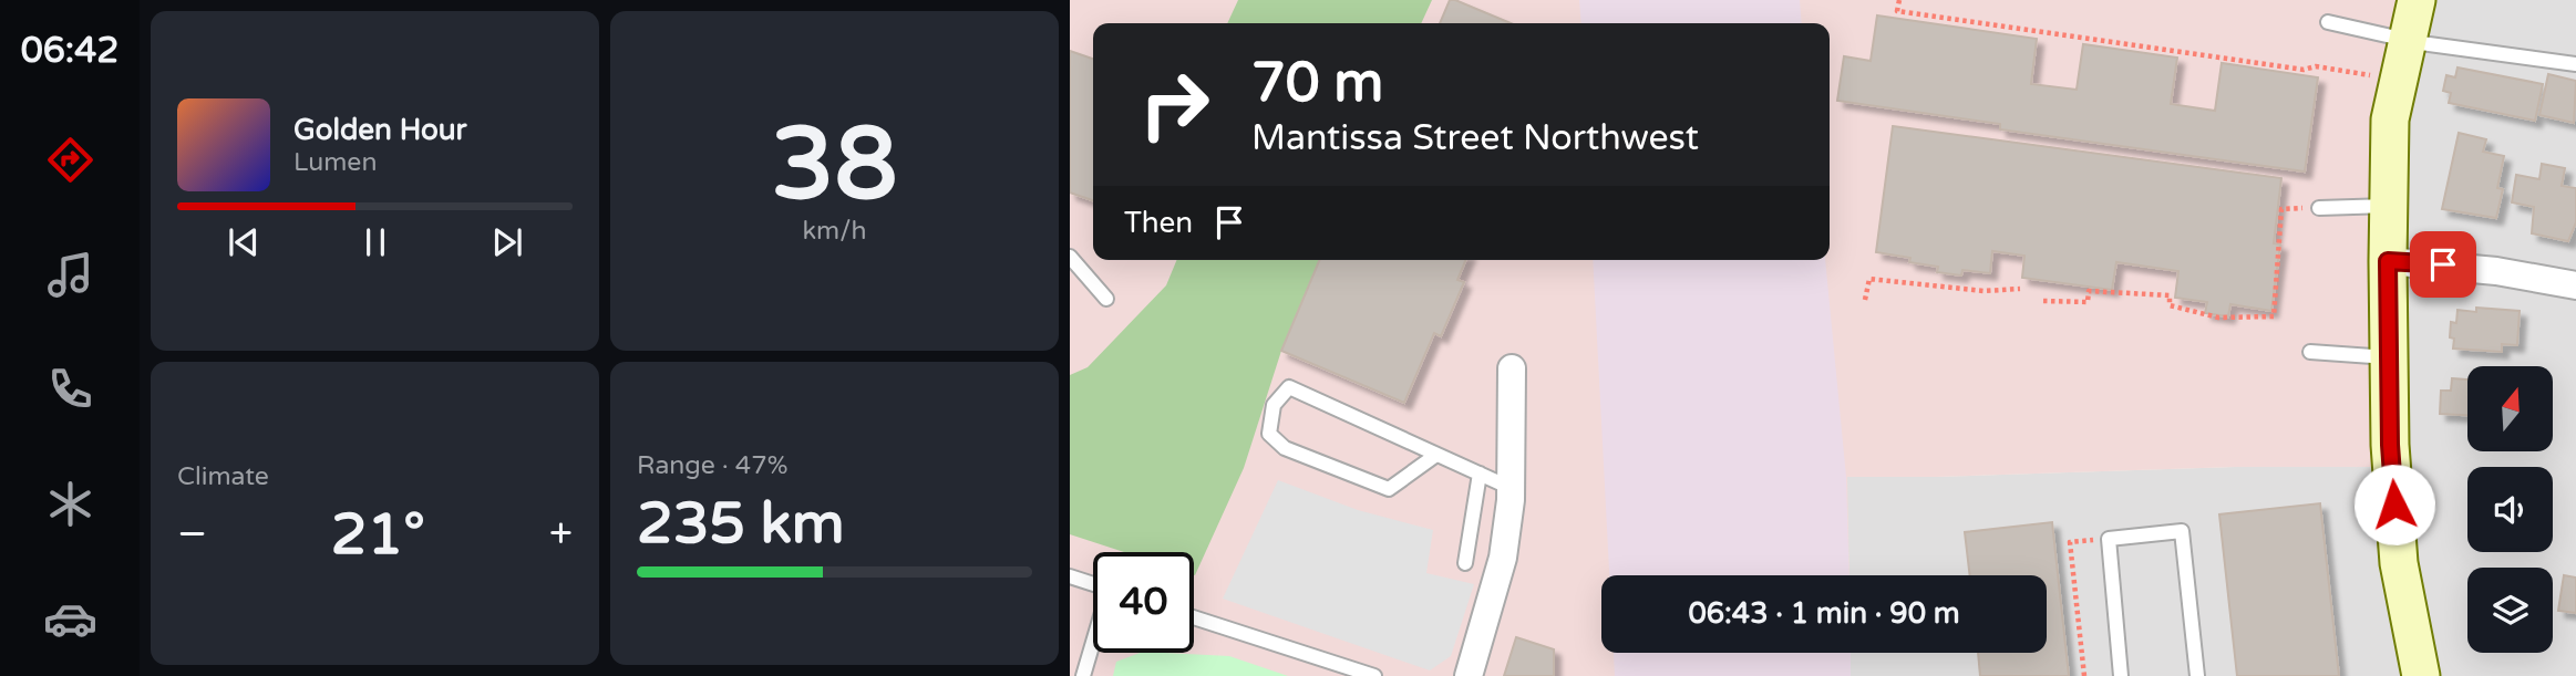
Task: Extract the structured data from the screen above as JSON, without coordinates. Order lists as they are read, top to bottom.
{
  "north": "top",
  "page": {
    "tabs": "06:42",
    "tile": [
      ["38", "km/h"],
      "Climate",
      ["Range · 47%", "235 km"]
    ],
    "turn": ["70 m", "Mantissa Street Northwest"],
    "song": ["Golden Hour", "Lumen"],
    "then": "Then",
    "heat": ["−", "21°", "+"],
    "limit": "40",
    "trip": "06:43 · 1 min · 90 m"
  }
}
